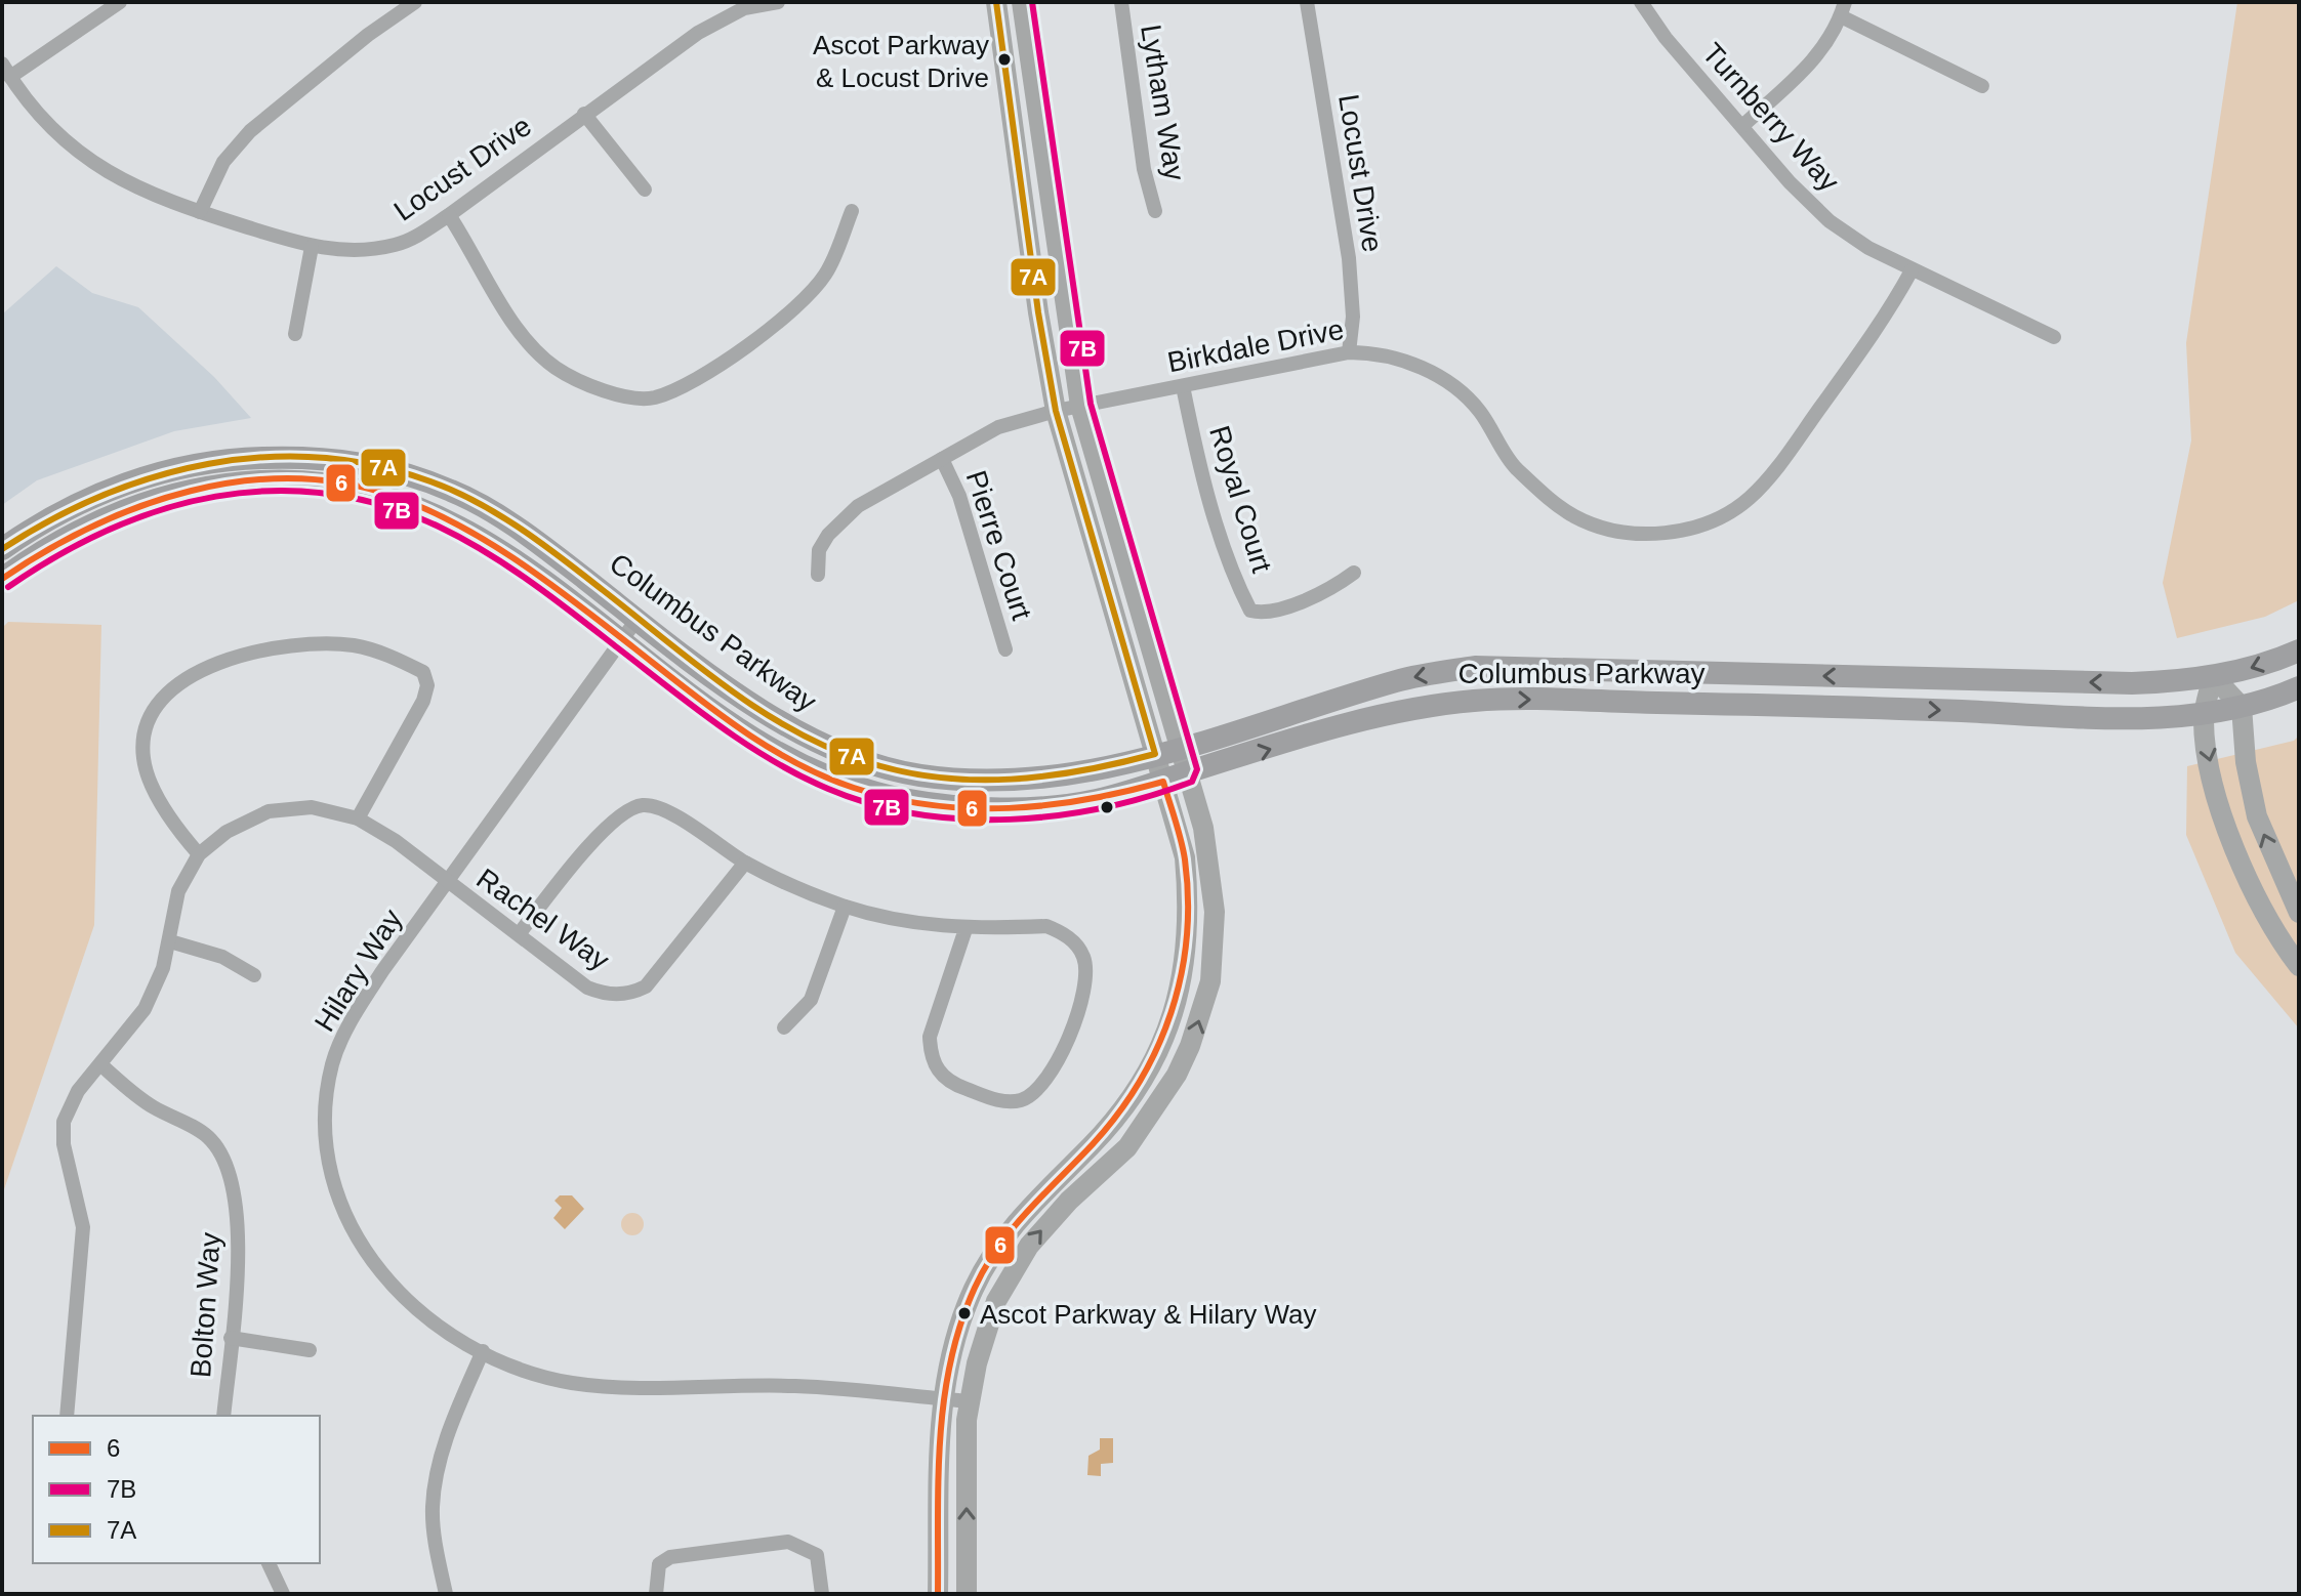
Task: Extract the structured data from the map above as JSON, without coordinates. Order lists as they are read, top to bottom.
{
  "streets": {
    "main road": ["Columbus Parkway"],
    "street": [
      "Lytham Way",
      "Turnberry Way",
      "Locust Drive",
      "Birkdale Drive",
      "Royal Court",
      "Pierre Court",
      "Rachel Way",
      "Hilary Way",
      "Bolton Way"
    ]
  },
  "crossings": [
    ["Turnberry Way", "Birkdale Drive"],
    ["Locust Drive", "Birkdale Drive"],
    ["Birkdale Drive", "Royal Court"],
    ["Birkdale Drive", "Pierre Court"],
    ["Columbus Parkway", "Hilary Way"],
    ["Rachel Way", "Hilary Way"]
  ],
  "places": ["Ascot Parkway & Locust Drive", "Ascot Parkway & Hilary Way"],
  "lines": ["transit line 7B", "transit line 7A", "transit line 6"],
  "legend": ["6", "7B", "7A"]
}
